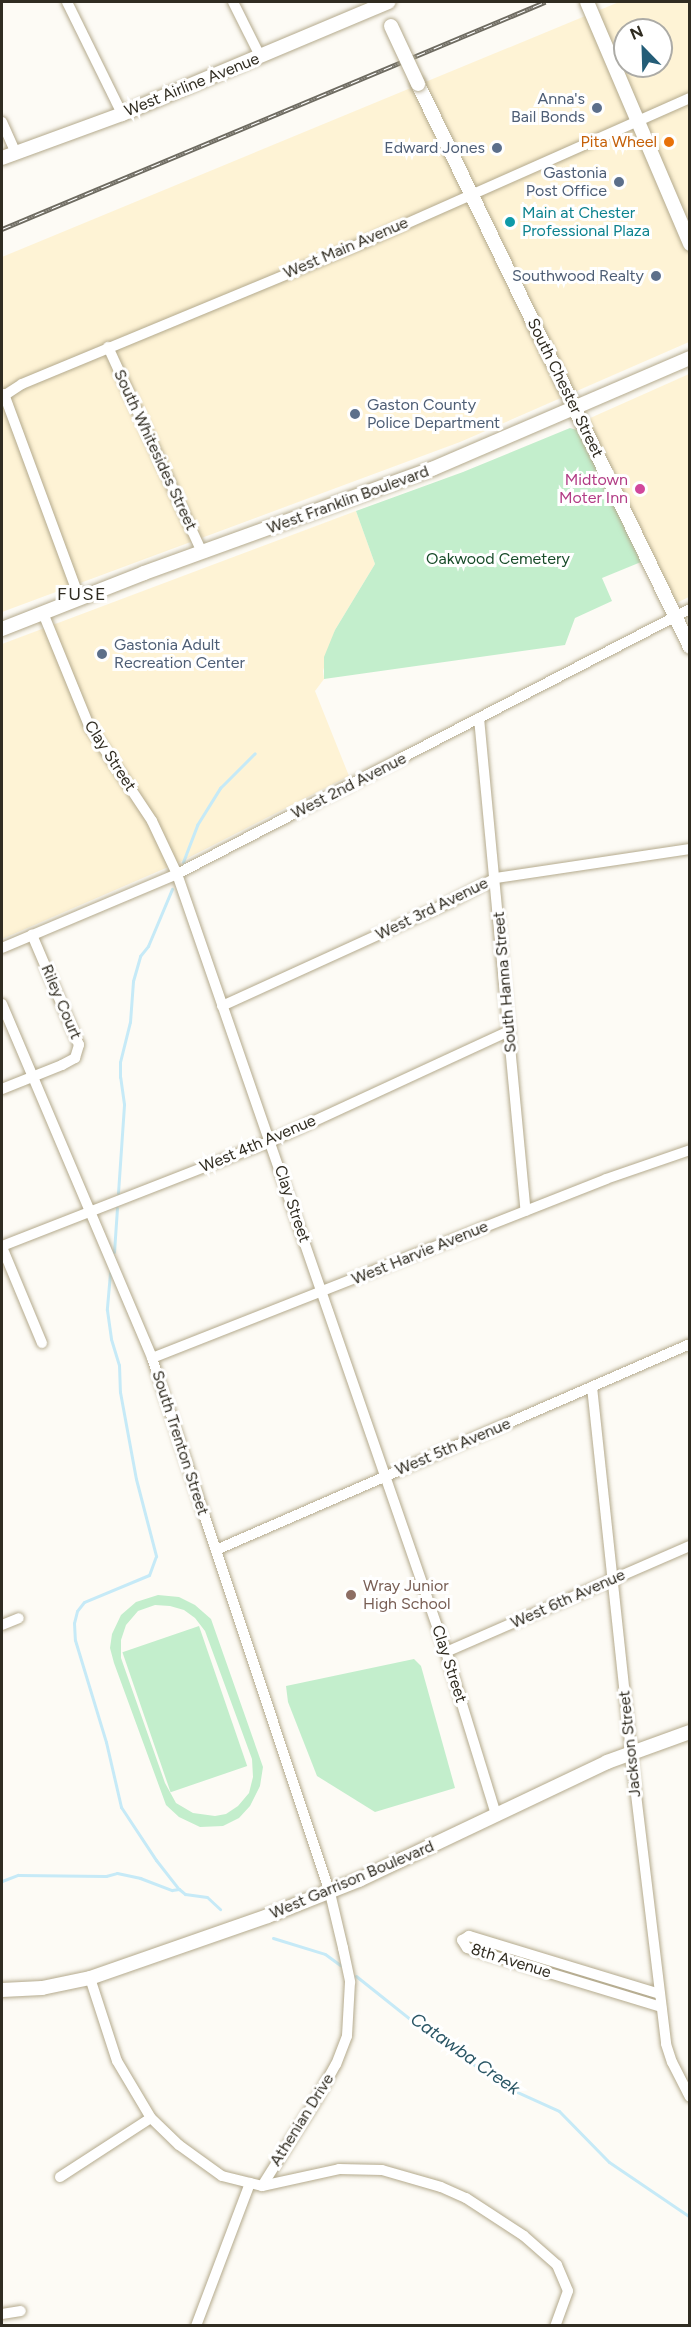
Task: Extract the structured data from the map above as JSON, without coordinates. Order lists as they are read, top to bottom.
{
  "streets": {
    "main road": [
      "West Airline Avenue",
      "South Chester Street",
      "West Franklin Boulevard",
      "West Garrison Boulevard"
    ],
    "street": [
      "West Main Avenue",
      "South Whitesides Street",
      "Clay Street",
      "West 2nd Avenue",
      "West 3rd Avenue",
      "South Hanna Street",
      "Riley Court",
      "West 4th Avenue",
      "West Harvie Avenue",
      "South Trenton Street",
      "West 5th Avenue",
      "West 6th Avenue",
      "Jackson Street",
      "8th Avenue",
      "Athenian Drive"
    ]
  },
  "crossings": [
    ["West Airline Avenue", "South Chester Street"],
    ["West Main Avenue", "South Chester Street"],
    ["West Main Avenue", "South Whitesides Street"],
    ["South Chester Street", "West Franklin Boulevard"],
    ["South Chester Street", "West 2nd Avenue"],
    ["South Whitesides Street", "West Franklin Boulevard"],
    ["West Franklin Boulevard", "Clay Street"],
    ["Clay Street", "West 2nd Avenue"],
    ["Clay Street", "West 3rd Avenue"],
    ["Clay Street", "West 4th Avenue"],
    ["Clay Street", "West Harvie Avenue"],
    ["Clay Street", "West 5th Avenue"],
    ["Clay Street", "West 6th Avenue"],
    ["Clay Street", "West Garrison Boulevard"],
    ["West 2nd Avenue", "South Hanna Street"],
    ["West 2nd Avenue", "Riley Court"],
    ["West 3rd Avenue", "South Hanna Street"],
    ["South Hanna Street", "West 4th Avenue"],
    ["South Hanna Street", "West Harvie Avenue"],
    ["Riley Court", "South Trenton Street"],
    ["West 4th Avenue", "South Trenton Street"],
    ["West Harvie Avenue", "South Trenton Street"],
    ["South Trenton Street", "West 5th Avenue"],
    ["South Trenton Street", "West Garrison Boulevard"],
    ["South Trenton Street", "Athenian Drive"],
    ["West 5th Avenue", "Jackson Street"],
    ["West 6th Avenue", "Jackson Street"],
    ["Jackson Street", "West Garrison Boulevard"],
    ["Jackson Street", "8th Avenue"],
    ["West Garrison Boulevard", "Athenian Drive"]
  ],
  "districts": ["FUSE"],
  "water": ["Catawba Creek"],
  "parks": ["Oakwood Cemetery"],
  "places": [
    "Anna's Bail Bonds",
    "Pita Wheel",
    "Edward Jones",
    "Gastonia Post Office",
    "Main at Chester Professional Plaza",
    "Southwood Realty",
    "Gaston County Police Department",
    "Midtown Moter Inn",
    "Gastonia Adult Recreation Center",
    "Wray Junior High School"
  ],
  "north": "top left"
}
